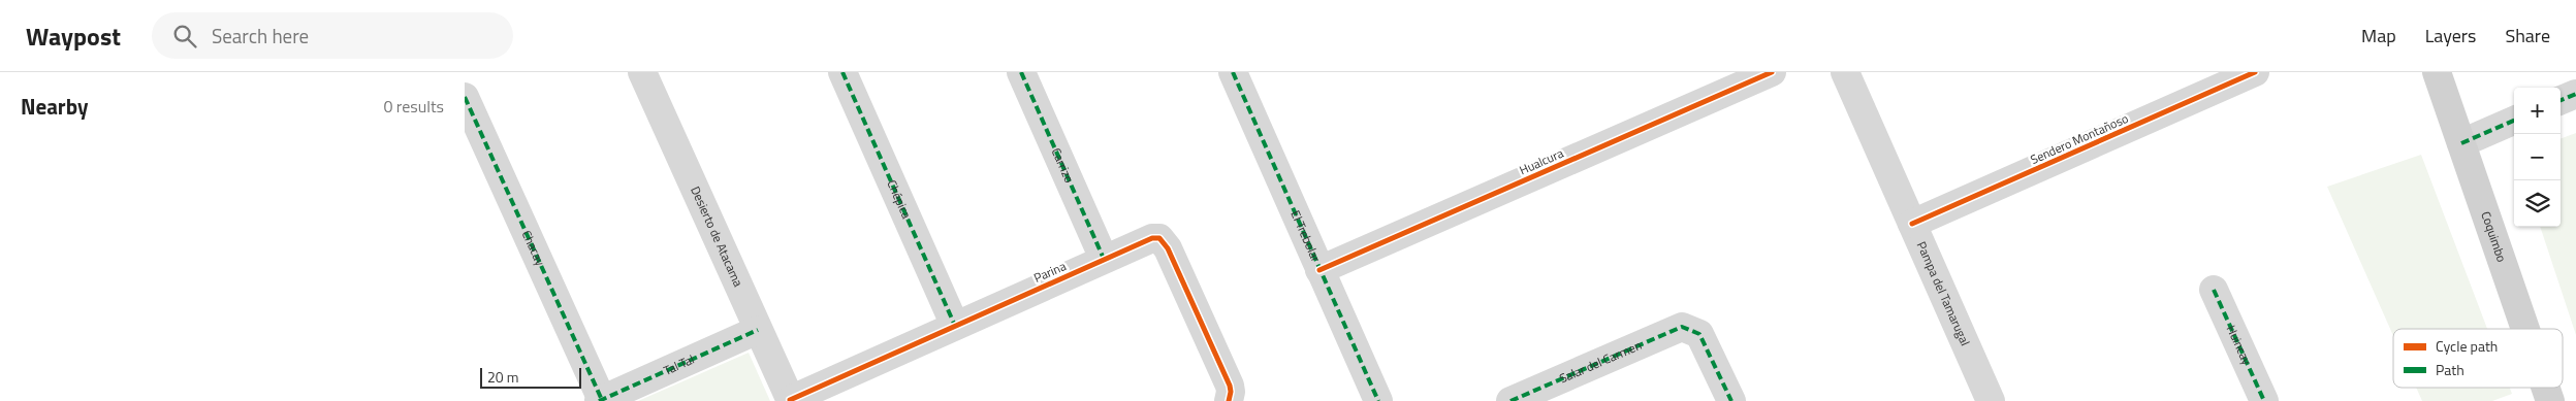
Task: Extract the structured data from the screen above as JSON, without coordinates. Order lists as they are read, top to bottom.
{
  "streets": {
    "street": [
      "Sendero Montañoso",
      "Hualcura",
      "Carrizo",
      "Chépica",
      "Desierto de Atacama",
      "El Trebolar",
      "Coquimbo",
      "Chacay",
      "Parina",
      "Pampa del Tamarugal",
      "Huincay",
      "Salar del Carmen",
      "Tal Tal"
    ]
  },
  "crossings": [
    ["Sendero Montañoso", "Pampa del Tamarugal"],
    ["Hualcura", "El Trebolar"],
    ["Carrizo", "Parina"],
    ["Chépica", "Parina"],
    ["Desierto de Atacama", "Parina"],
    ["Desierto de Atacama", "Tal Tal"],
    ["Chacay", "Tal Tal"]
  ],
  "legend": ["Cycle path", "Path"],
  "scale_bar": "20 m",
  "page": {
    "header": "Waypost",
    "search": "Search here",
    "nav": ["Map", "Layers", "Share"],
    "heading": ["Nearby", "0 results"],
    "map_buttons": ["+", "−"],
    "scale": "20 m"
  }
}
